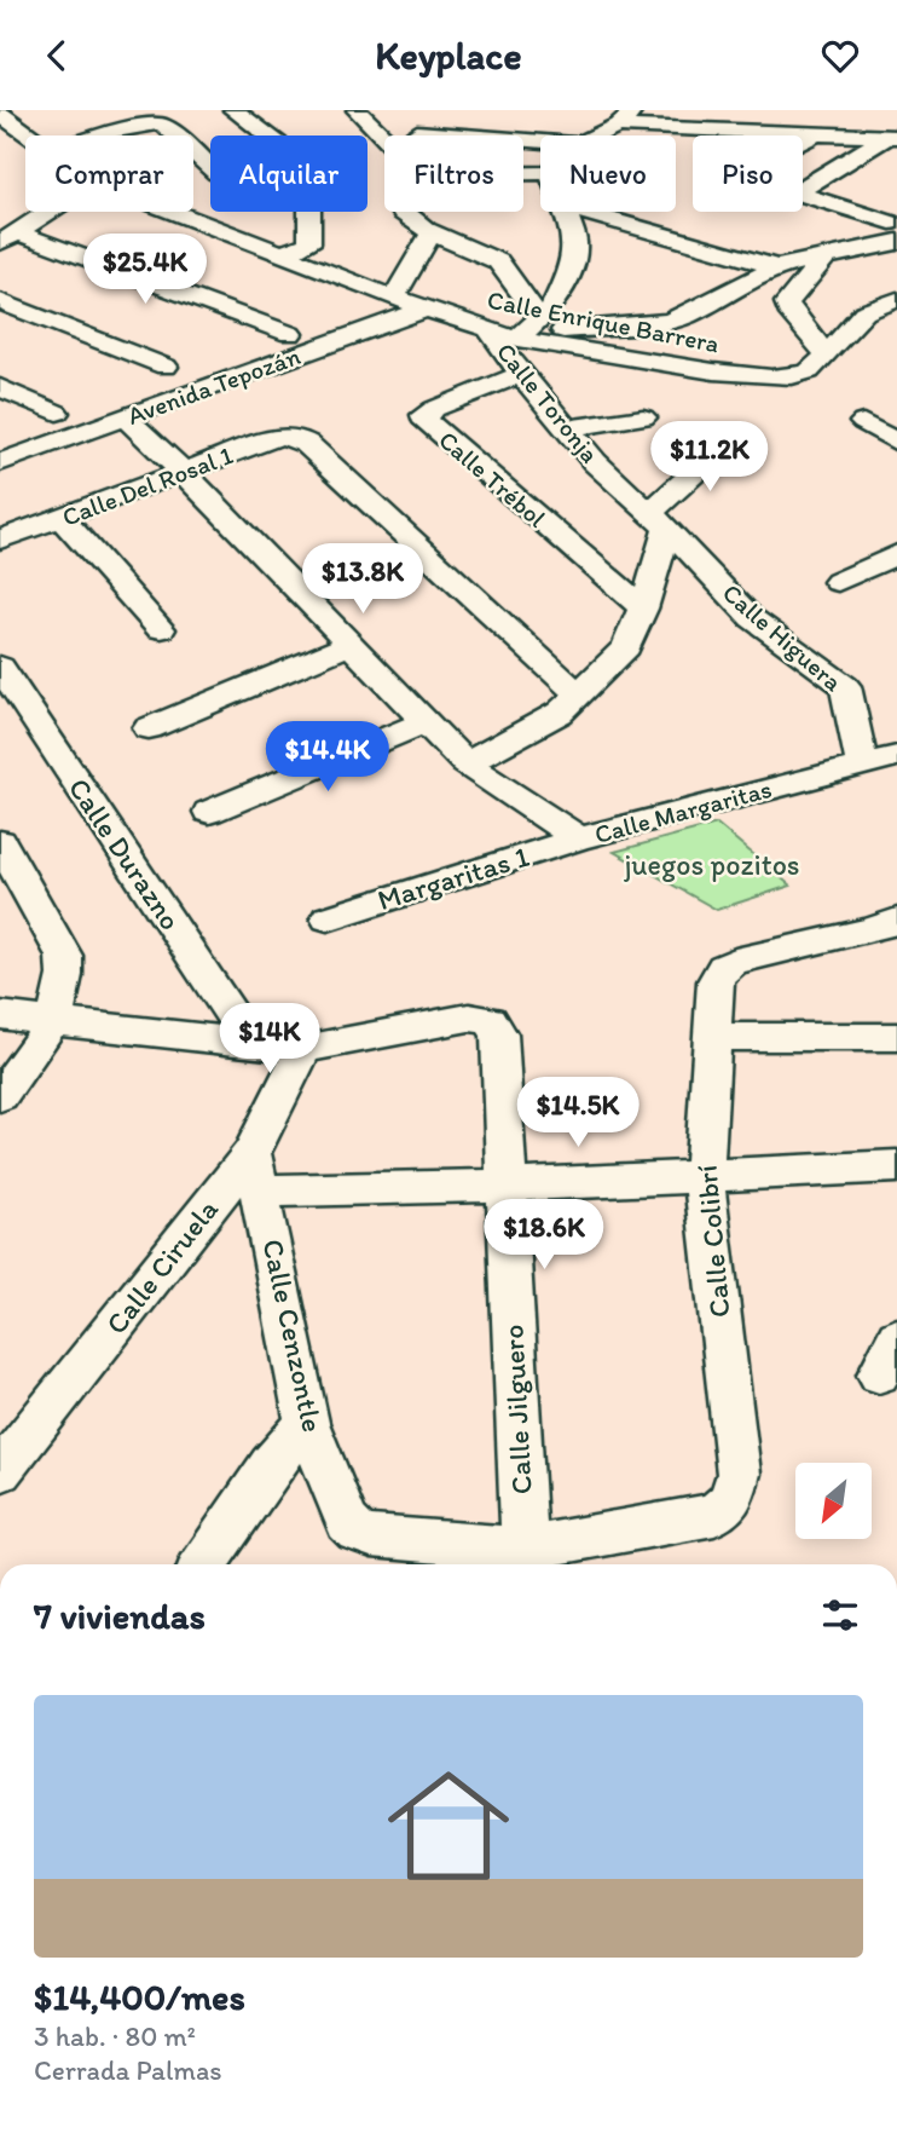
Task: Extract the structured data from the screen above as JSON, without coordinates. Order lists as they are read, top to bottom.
{
  "streets": {
    "street": [
      "Calle Enrique Barrera",
      "Avenida Tepozán",
      "Calle Toronja",
      "Calle Trébol",
      "Calle Del Rosal 1",
      "Calle Higuera",
      "Calle Margaritas",
      "Calle Durazno",
      "Margaritas 1",
      "Calle Colibrí",
      "Calle Ciruela",
      "Calle Cenzontle",
      "Calle Jilguero"
    ]
  },
  "crossings": [
    ["Calle Enrique Barrera", "Avenida Tepozán"],
    ["Calle Enrique Barrera", "Calle Toronja"],
    ["Avenida Tepozán", "Calle Margaritas"],
    ["Calle Toronja", "Calle Trébol"],
    ["Calle Toronja", "Calle Higuera"],
    ["Calle Del Rosal 1", "Calle Margaritas"],
    ["Calle Higuera", "Calle Margaritas"],
    ["Calle Margaritas", "Margaritas 1"],
    ["Calle Colibrí", "Calle Cenzontle"],
    ["Calle Ciruela", "Calle Cenzontle"],
    ["Calle Ciruela", "Calle Jilguero"],
    ["Calle Cenzontle", "Calle Jilguero"]
  ],
  "parks": ["juegos pozitos"],
  "north": "bottom left",
  "page": {
    "header": "Keyplace",
    "chip": [
      "Comprar",
      "Alquilar",
      "Filtros",
      "Nuevo",
      "Piso"
    ],
    "price": [
      "$25.4K",
      "$11.2K",
      "$13.8K",
      "$14.4K",
      "$14K",
      "$14.5K",
      "$18.6K"
    ],
    "heading": "7 viviendas",
    "list": [
      {
        "name": "$14,400/mes",
        "note": "3 hab. · 80 m² · Cerrada Palmas"
      }
    ]
  }
}
